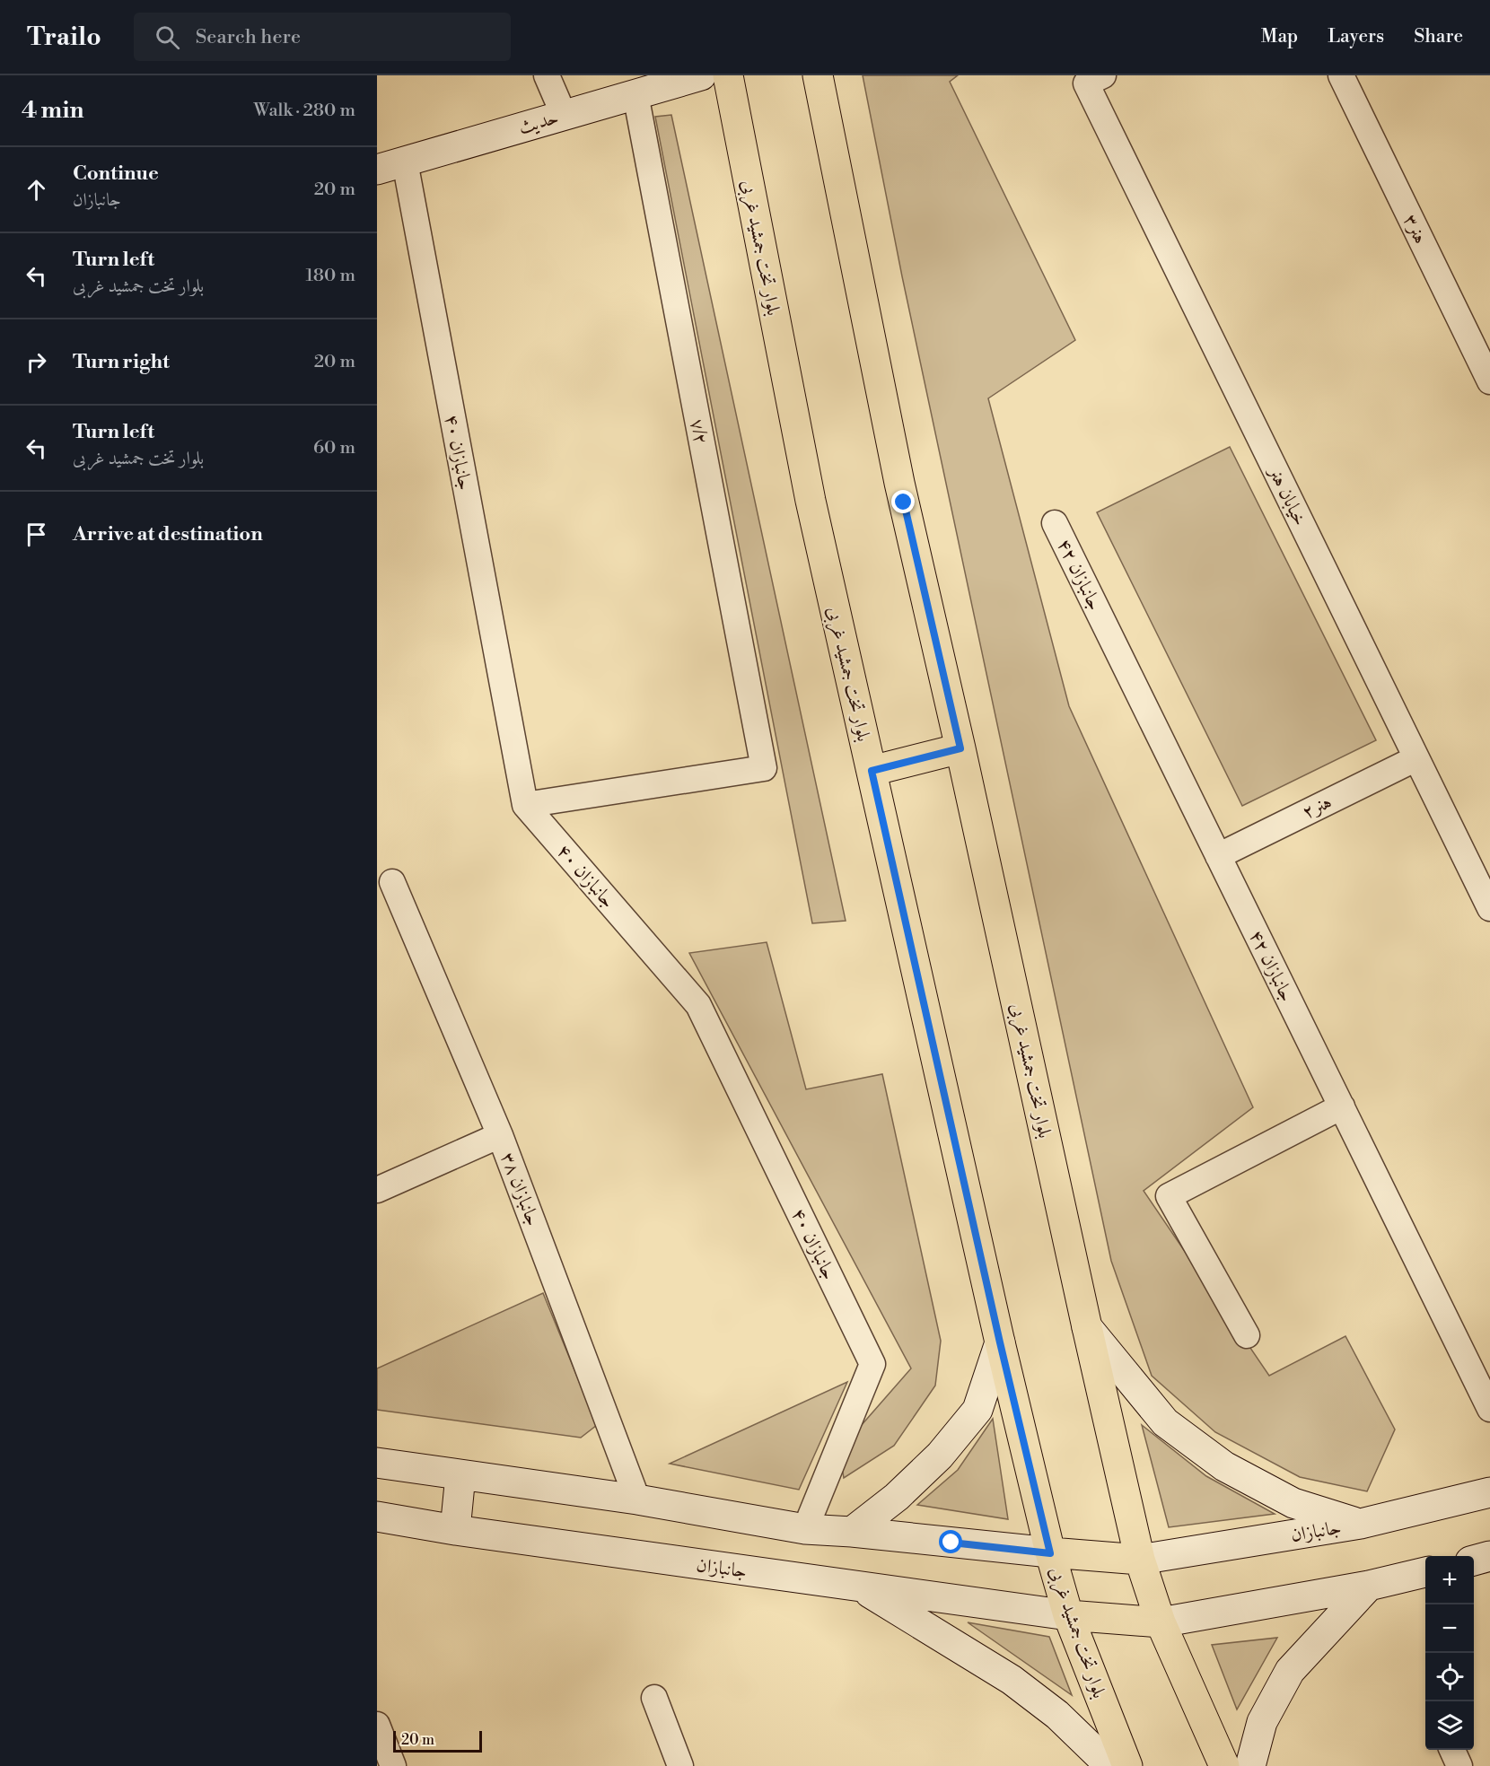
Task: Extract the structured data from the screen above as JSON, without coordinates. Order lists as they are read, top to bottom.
{
  "streets": {
    "main road": ["بلوار تخت جمشید غربی"],
    "street": [
      "حدیث",
      "هنر۳",
      "۷/۲",
      "۴۰ جانبازان",
      "خیابان هنر",
      "۴۲ جانبازان",
      "هنر۲",
      "۳۸ جانبازان",
      "جانبازان"
    ]
  },
  "crossings": [
    ["حدیث", "۷/۲"],
    ["حدیث", "۴۰ جانبازان"],
    ["بلوار تخت جمشید غربی", "جانبازان"],
    ["۷/۲", "۴۰ جانبازان"],
    ["خیابان هنر", "هنر۲"],
    ["۴۲ جانبازان", "هنر۲"]
  ],
  "scale_bar": "20 m",
  "page": {
    "header": "Trailo",
    "search": "Search here",
    "nav": ["Map", "Layers", "Share"],
    "heading": ["4 min", "Walk · 280 m"],
    "list": [
      ["Continue", "جانبازان", "20 m"],
      ["Turn left", "بلوار تخت جمشید غربی", "180 m"],
      ["Turn right", "20 m"],
      ["Turn left", "بلوار تخت جمشید غربی", "60 m"],
      "Arrive at destination"
    ],
    "map_buttons": ["+", "−"],
    "scale": "20 m"
  }
}
